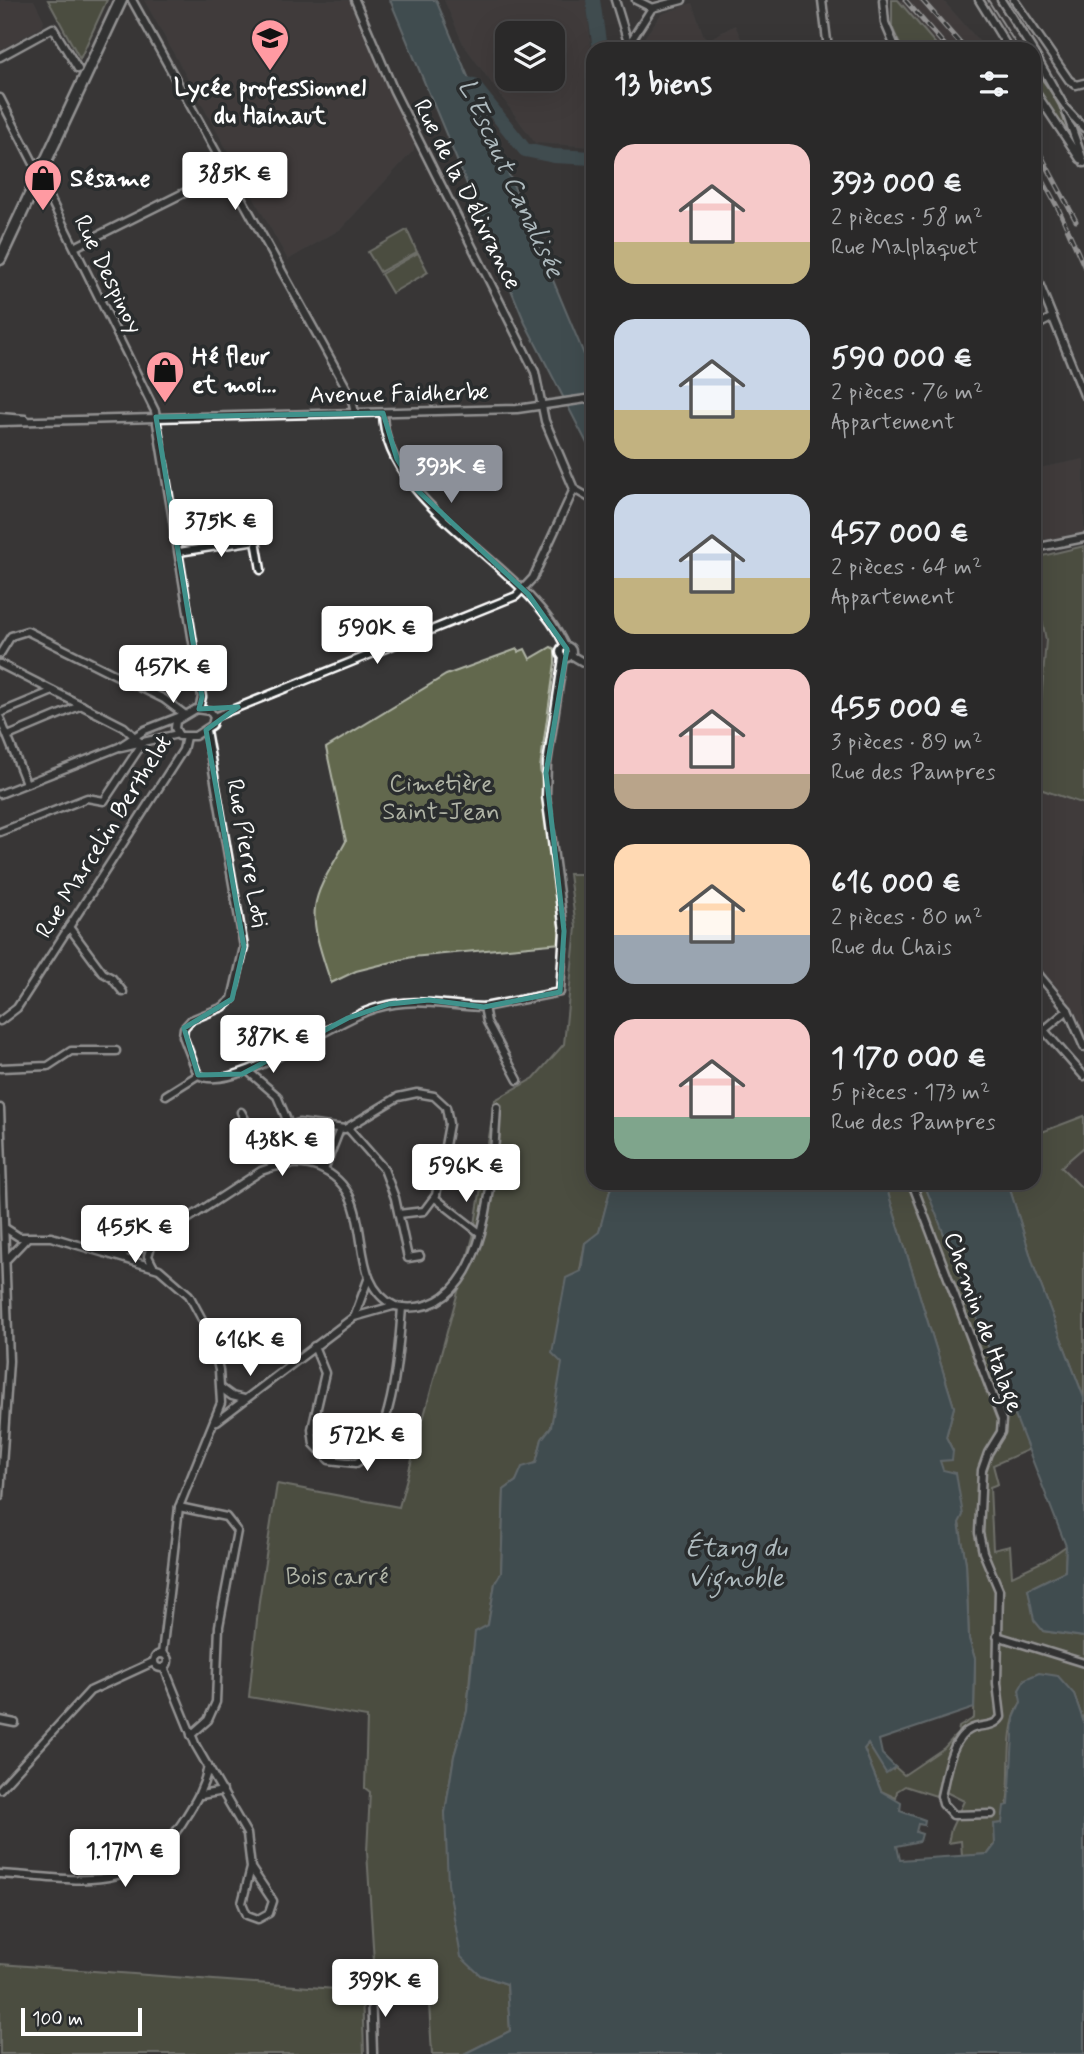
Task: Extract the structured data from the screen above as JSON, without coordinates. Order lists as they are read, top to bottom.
{
  "streets": {
    "street": [
      "Rue de la Délivrance",
      "Rue Despinoy",
      "Avenue Faidherbe",
      "Rue Marcelin Berthelot",
      "Rue Pierre Loti",
      "Chemin de Halage"
    ]
  },
  "crossings": [
    ["Rue de la Délivrance", "Avenue Faidherbe"],
    ["Rue Despinoy", "Avenue Faidherbe"]
  ],
  "water": ["L'Escaut Canalisée", "Étang du Vignoble"],
  "parks": ["Cimetière Saint-Jean", "Bois carré"],
  "places": {
    "school or university": ["Lycée professionnel du Hainaut"],
    "shop": ["Sésame", "Hé fleur et moi..."]
  },
  "scale_bar": "100 m",
  "page": {
    "heading": "13 biens",
    "list": [
      {
        "name": "393 000 €",
        "note": "2 pièces · 58 m² · Rue Malplaquet"
      },
      {
        "name": "590 000 €",
        "note": "2 pièces · 76 m² · Appartement"
      },
      {
        "name": "457 000 €",
        "note": "2 pièces · 64 m² · Appartement"
      },
      {
        "name": "455 000 €",
        "note": "3 pièces · 89 m² · Rue des Pampres"
      },
      {
        "name": "616 000 €",
        "note": "2 pièces · 80 m² · Rue du Chais"
      },
      {
        "name": "1 170 000 €",
        "note": "5 pièces · 173 m² · Rue des Pampres"
      }
    ],
    "price": [
      "385K €",
      "393K €",
      "375K €",
      "590K €",
      "457K €",
      "387K €",
      "438K €",
      "596K €",
      "455K €",
      "616K €",
      "572K €",
      "1.17M €",
      "399K €"
    ],
    "scale": "100 m"
  }
}
